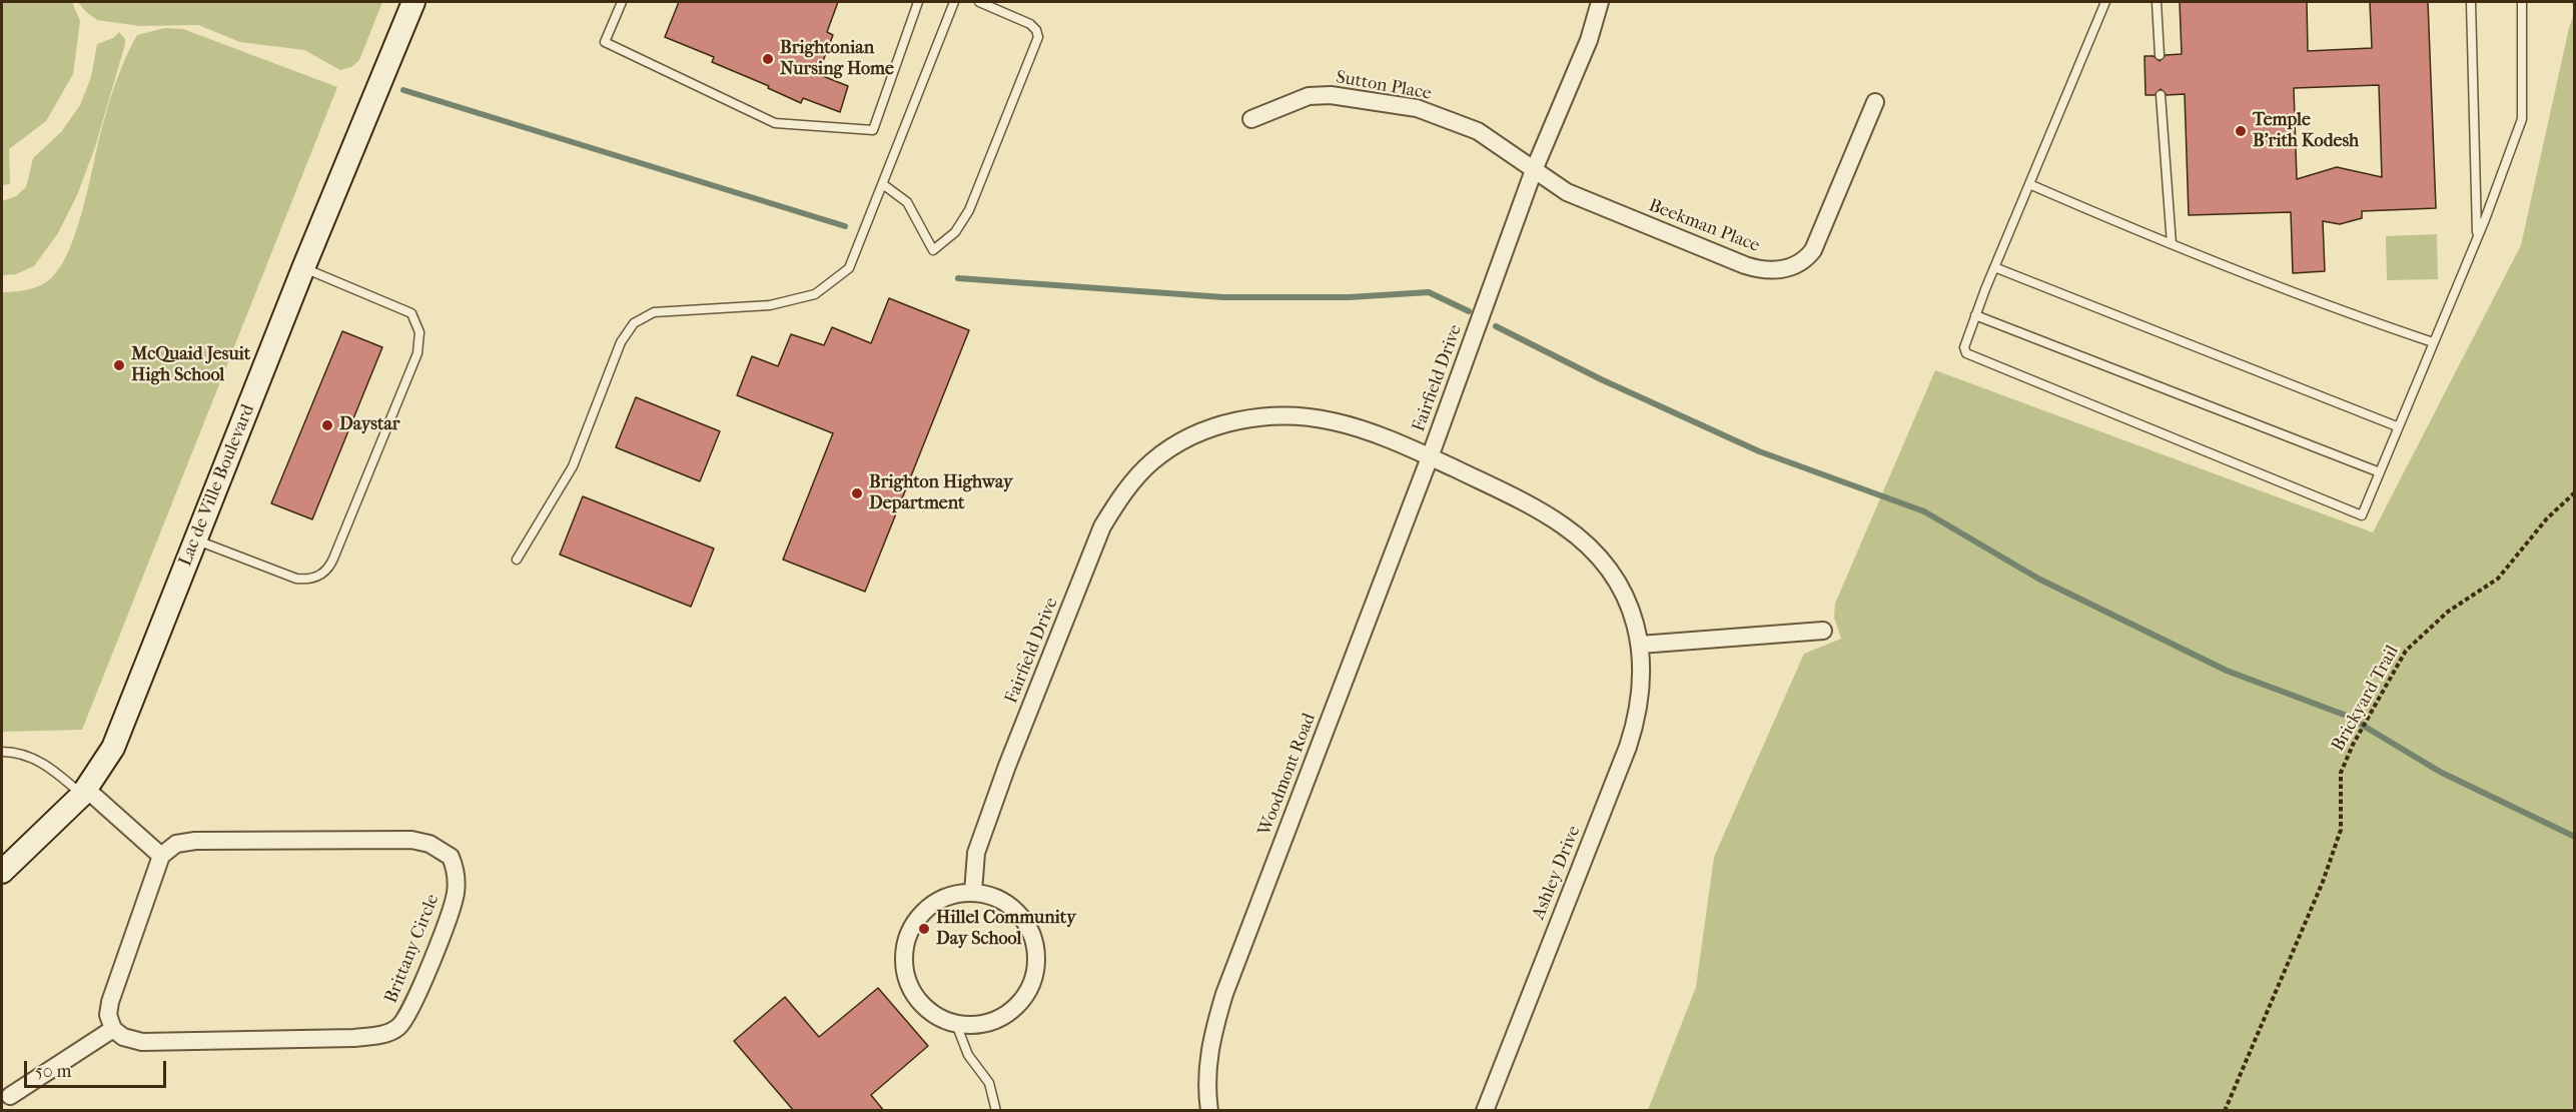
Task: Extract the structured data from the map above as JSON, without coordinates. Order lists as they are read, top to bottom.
{
  "streets": {
    "street": [
      "Sutton Place",
      "Beekman Place",
      "Fairfield Drive",
      "Lac de Ville Boulevard",
      "Woodmont Road",
      "Ashley Drive",
      "Brittany Circle"
    ],
    "path": ["Brickyard Trail"]
  },
  "crossings": [
    ["Sutton Place", "Beekman Place"],
    ["Sutton Place", "Fairfield Drive"],
    ["Beekman Place", "Fairfield Drive"],
    ["Fairfield Drive", "Woodmont Road"],
    ["Fairfield Drive", "Ashley Drive"],
    ["Woodmont Road", "Ashley Drive"]
  ],
  "places": [
    "Brightonian Nursing Home",
    "Temple B'rith Kodesh",
    "McQuaid Jesuit High School",
    "Daystar",
    "Brighton Highway Department",
    "Hillel Community Day School"
  ],
  "scale_bar": "50 m"
}
